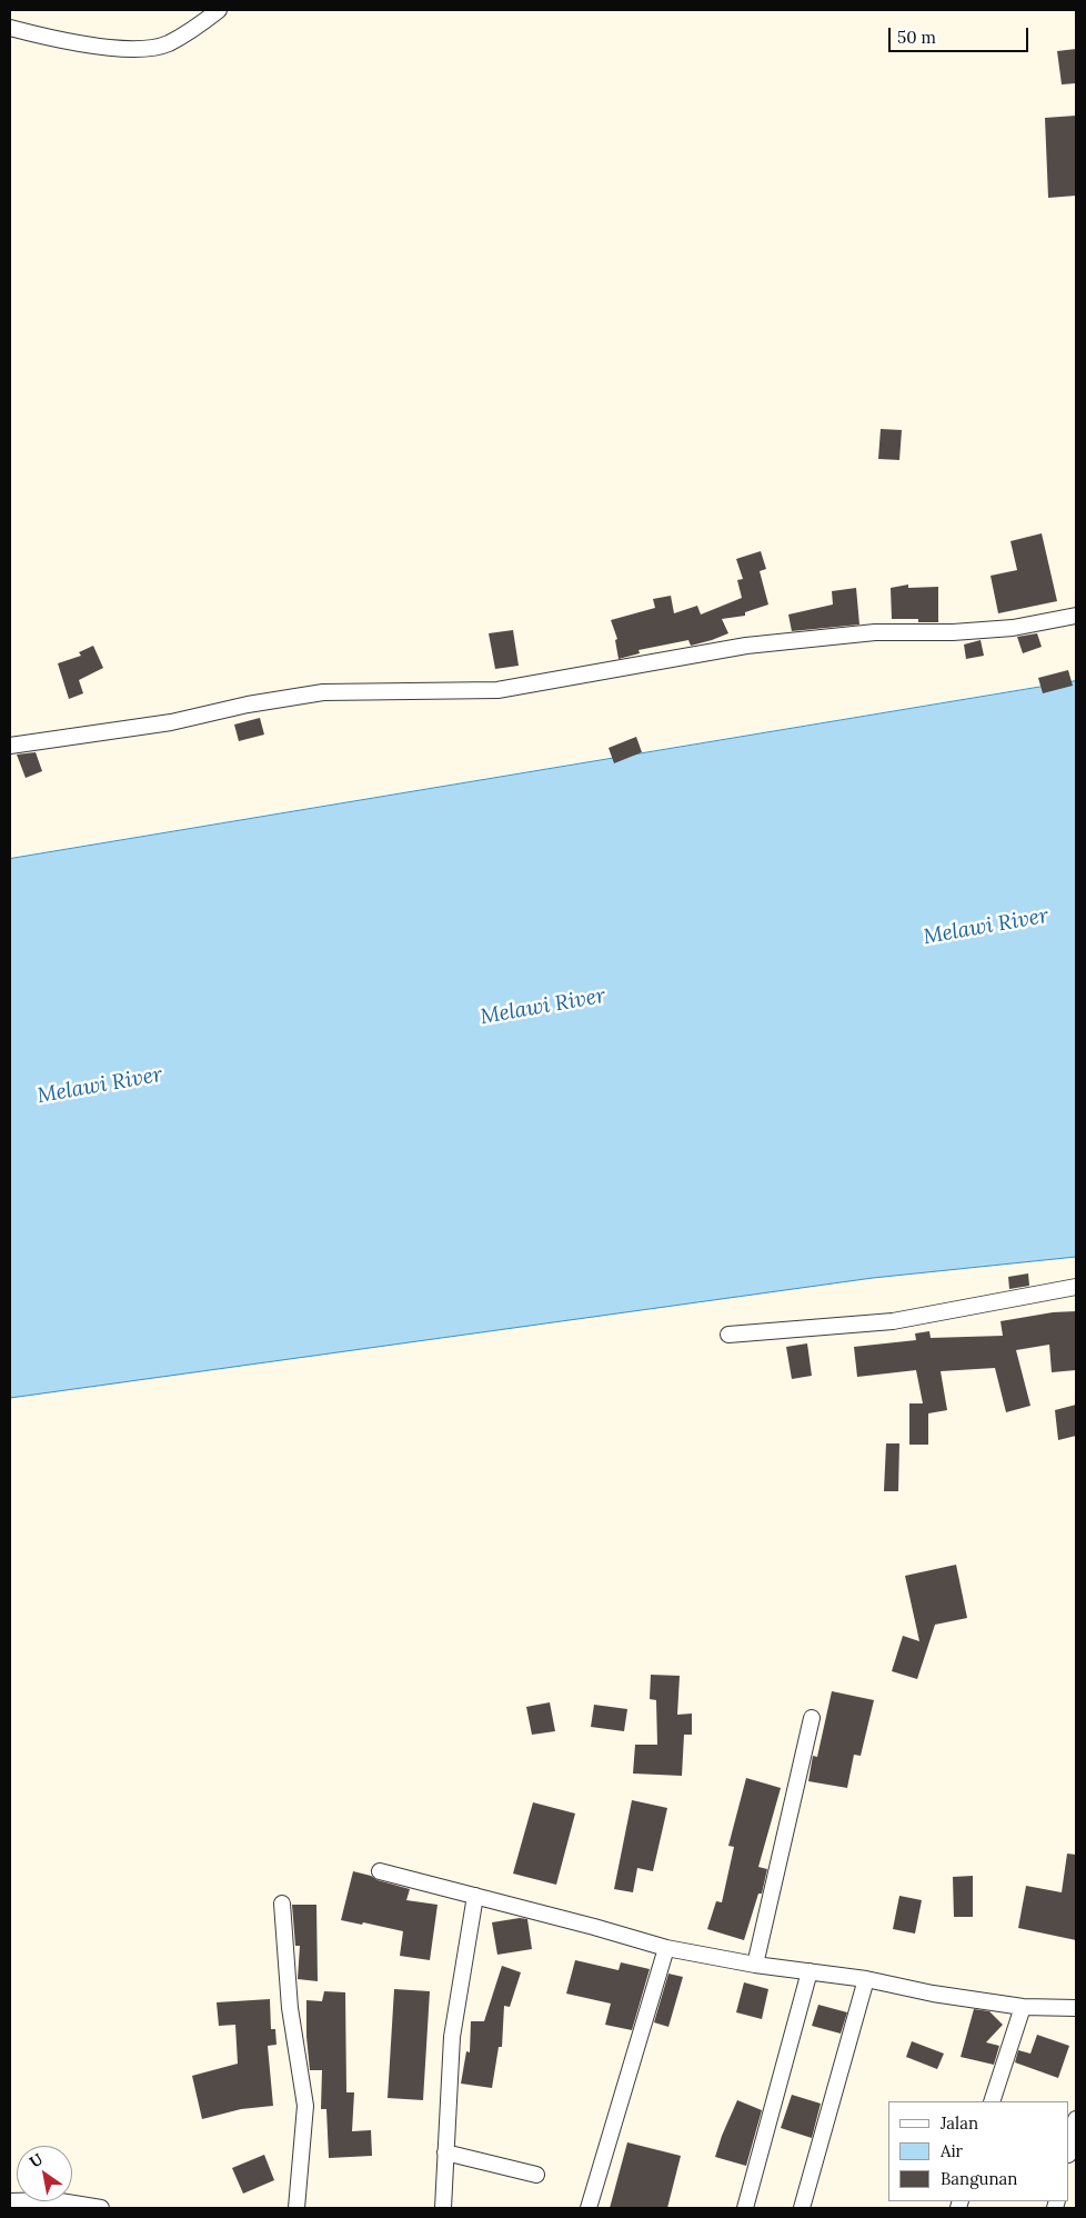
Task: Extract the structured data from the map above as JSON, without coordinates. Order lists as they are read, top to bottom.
{
  "water": ["Melawi River"],
  "legend": ["Jalan", "Air", "Bangunan"],
  "scale_bar": "50 m",
  "north": "top left"
}
